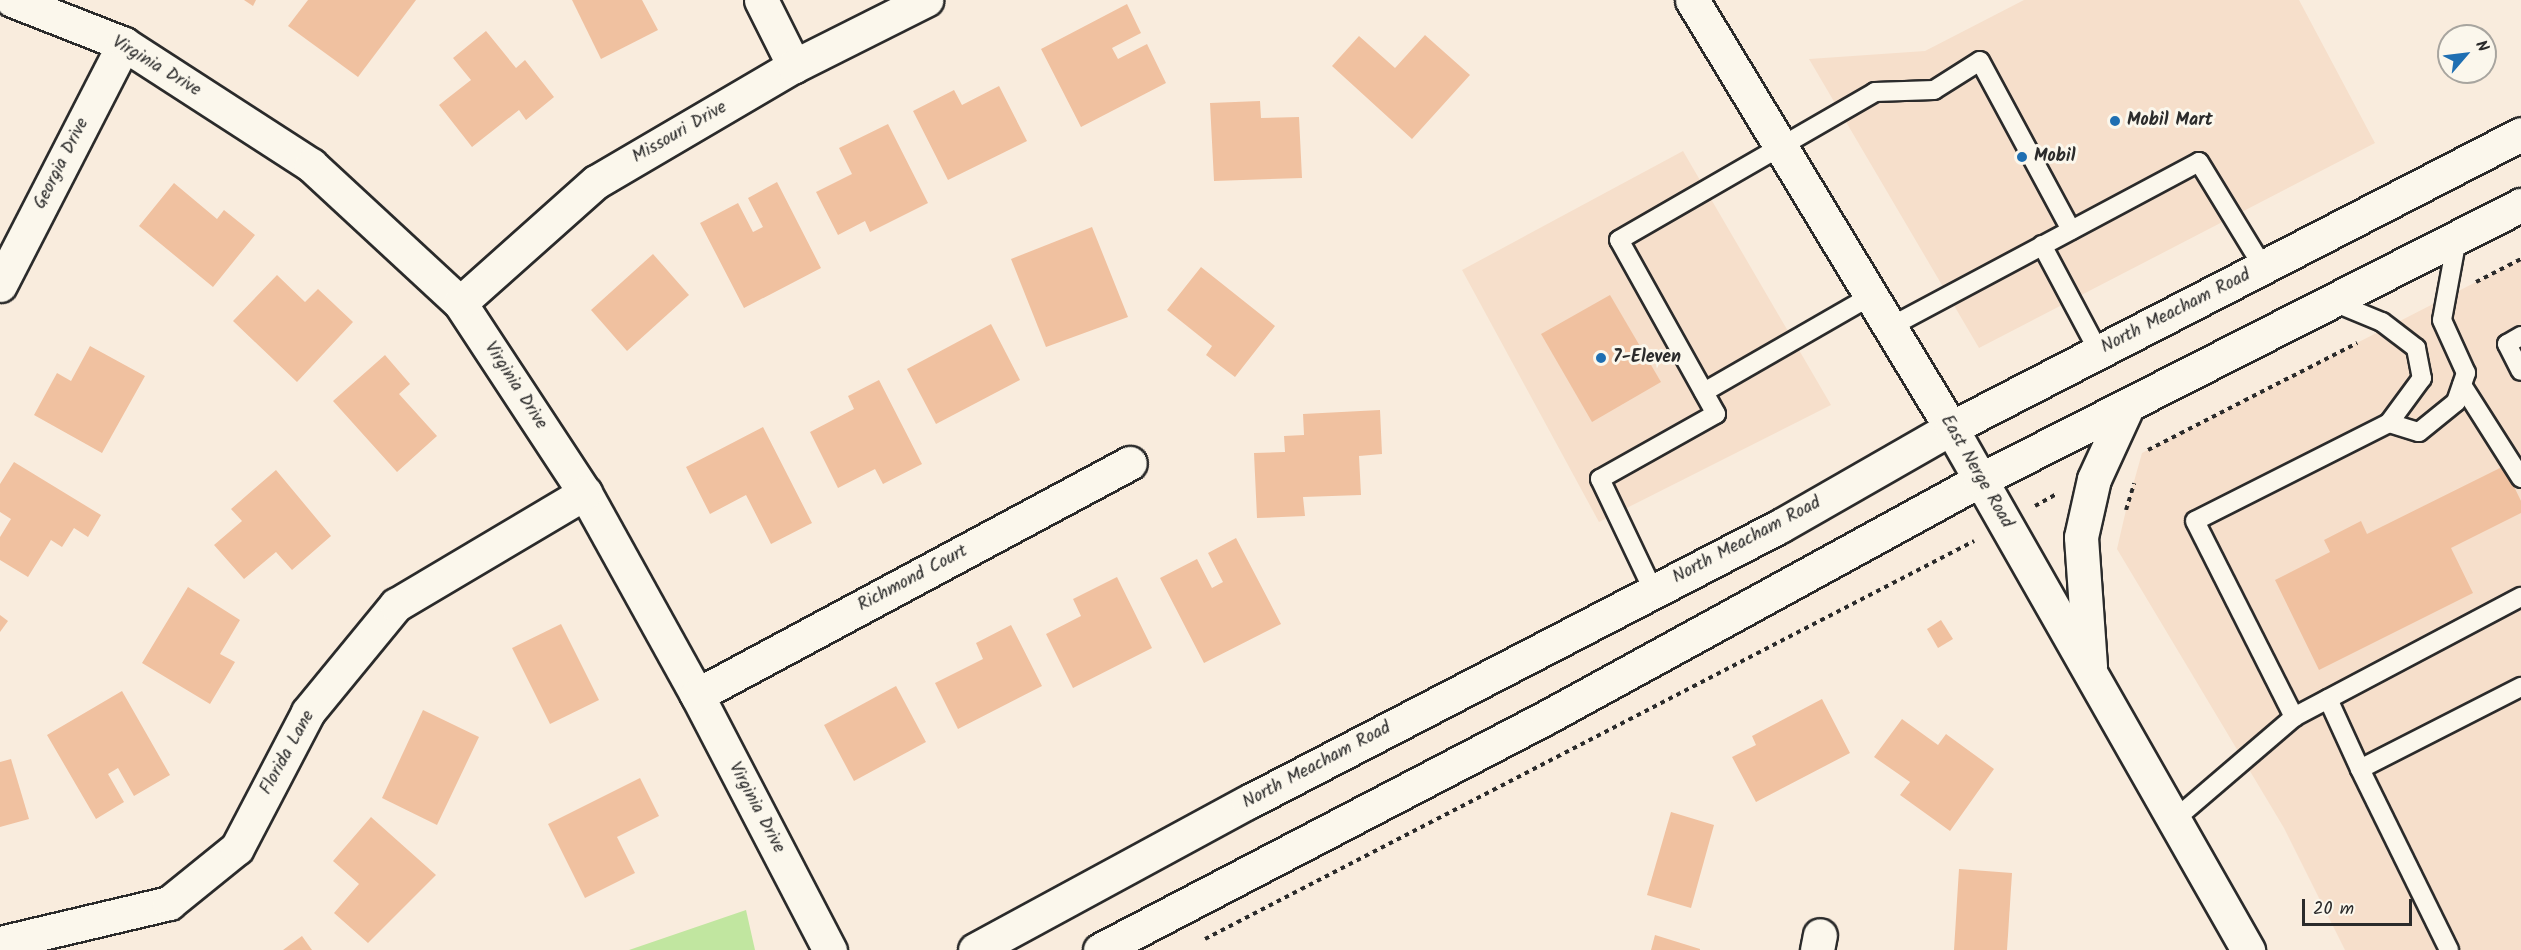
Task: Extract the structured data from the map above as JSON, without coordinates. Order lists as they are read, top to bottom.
{
  "streets": {
    "main road": [
      "Virginia Drive",
      "Missouri Drive",
      "Georgia Drive",
      "North Meacham Road",
      "East Nerge Road",
      "Richmond Court",
      "Florida Lane"
    ]
  },
  "crossings": [
    ["Virginia Drive", "Missouri Drive"],
    ["Virginia Drive", "Georgia Drive"],
    ["Virginia Drive", "Richmond Court"],
    ["Virginia Drive", "Florida Lane"],
    ["North Meacham Road", "East Nerge Road"]
  ],
  "places": ["Mobil Mart", "Mobil", "7-Eleven"],
  "scale_bar": "20 m",
  "north": "top right"
}
